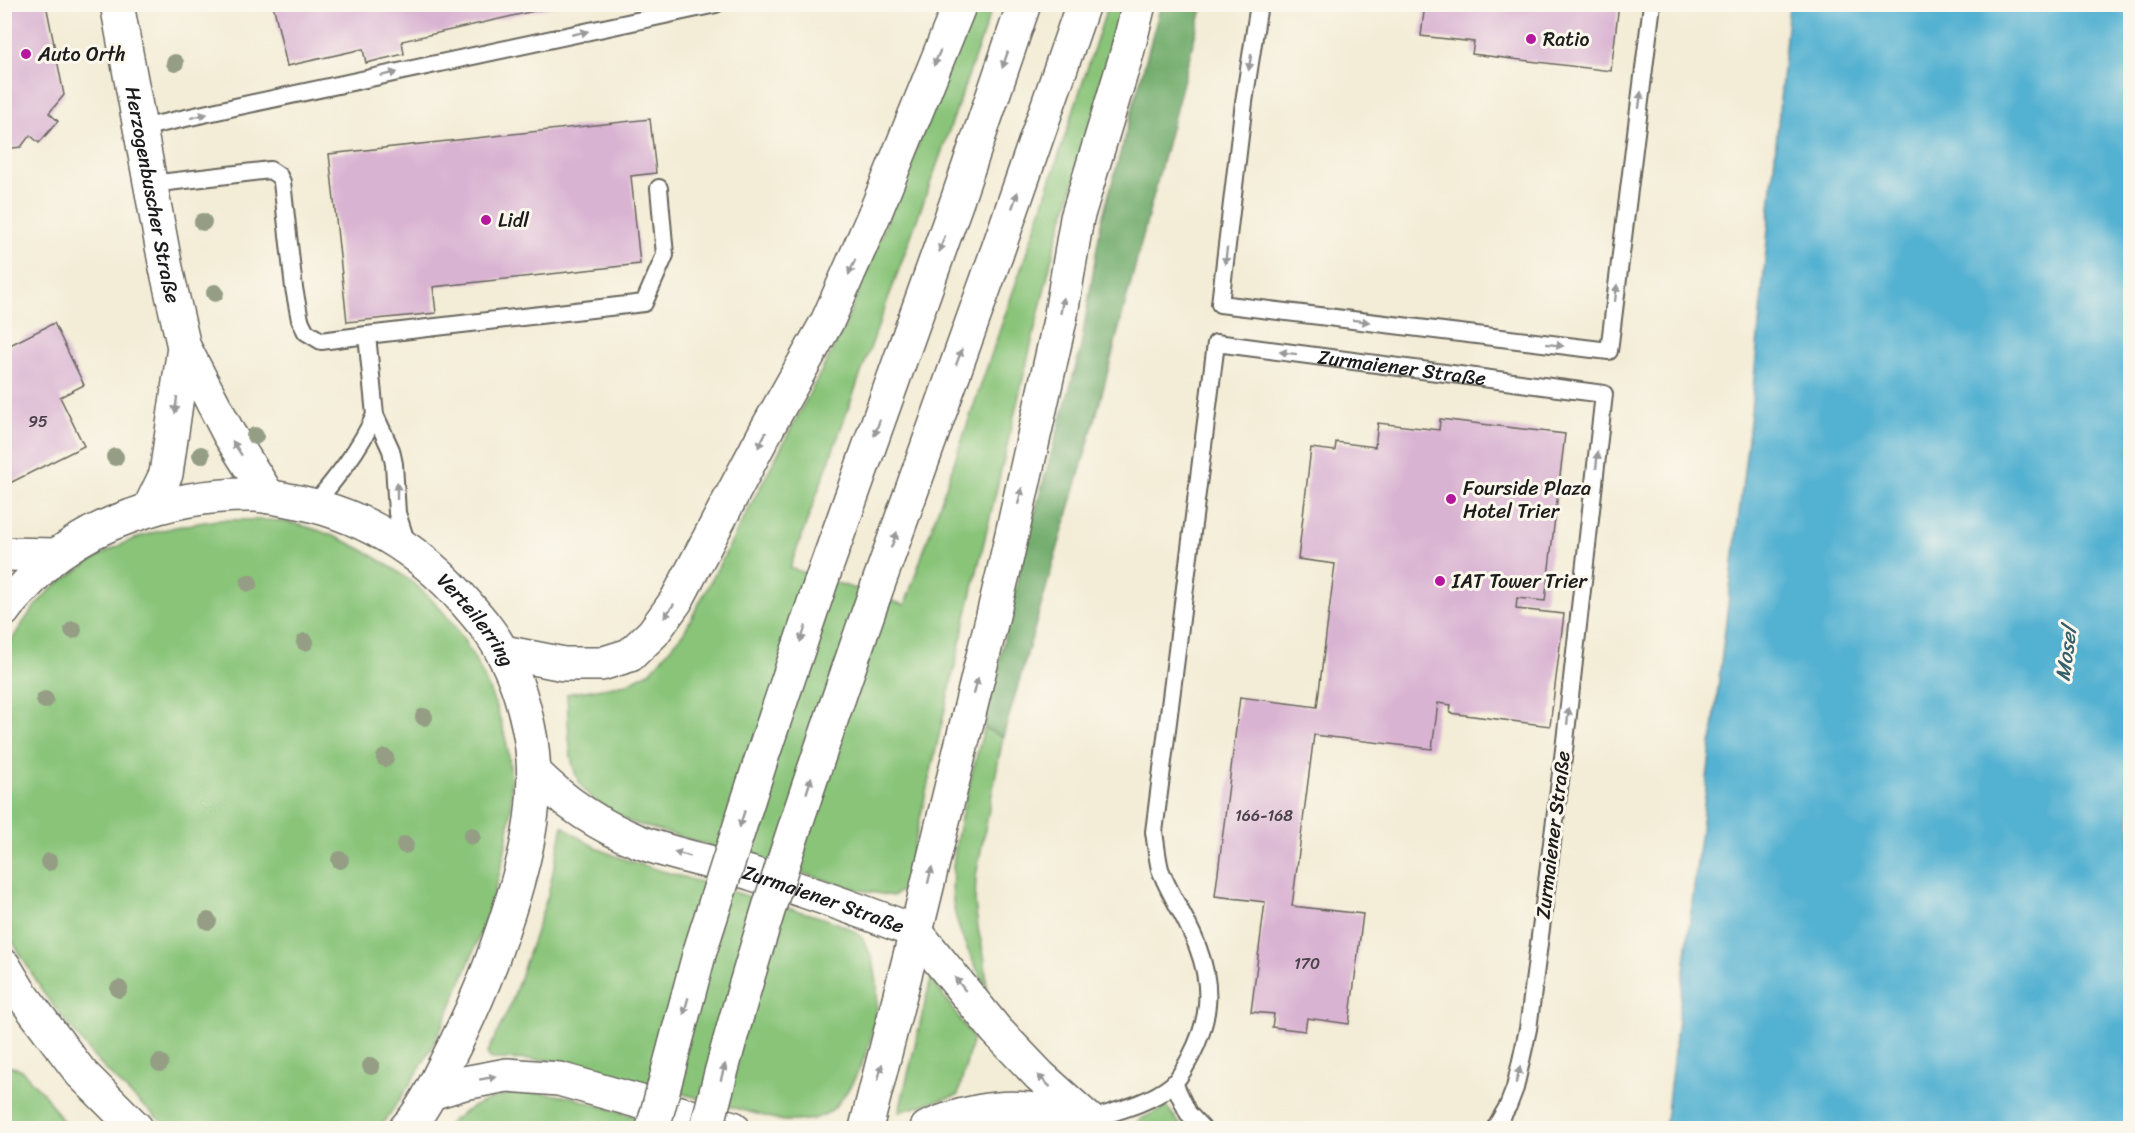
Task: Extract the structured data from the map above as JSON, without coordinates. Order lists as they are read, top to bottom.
{
  "streets": {
    "main road": ["Herzogenbuscher Straße", "Zurmaiener Straße", "Verteilerring"]
  },
  "crossings": [
    ["Herzogenbuscher Straße", "Verteilerring"],
    ["Zurmaiener Straße", "Verteilerring"]
  ],
  "water": ["Mosel"],
  "places": [
    "Ratio",
    "Auto Orth",
    "Lidl",
    "Fourside Plaza Hotel Trier",
    "IAT Tower Trier"
  ],
  "house_numbers": ["95", "166-168", "170"]
}
